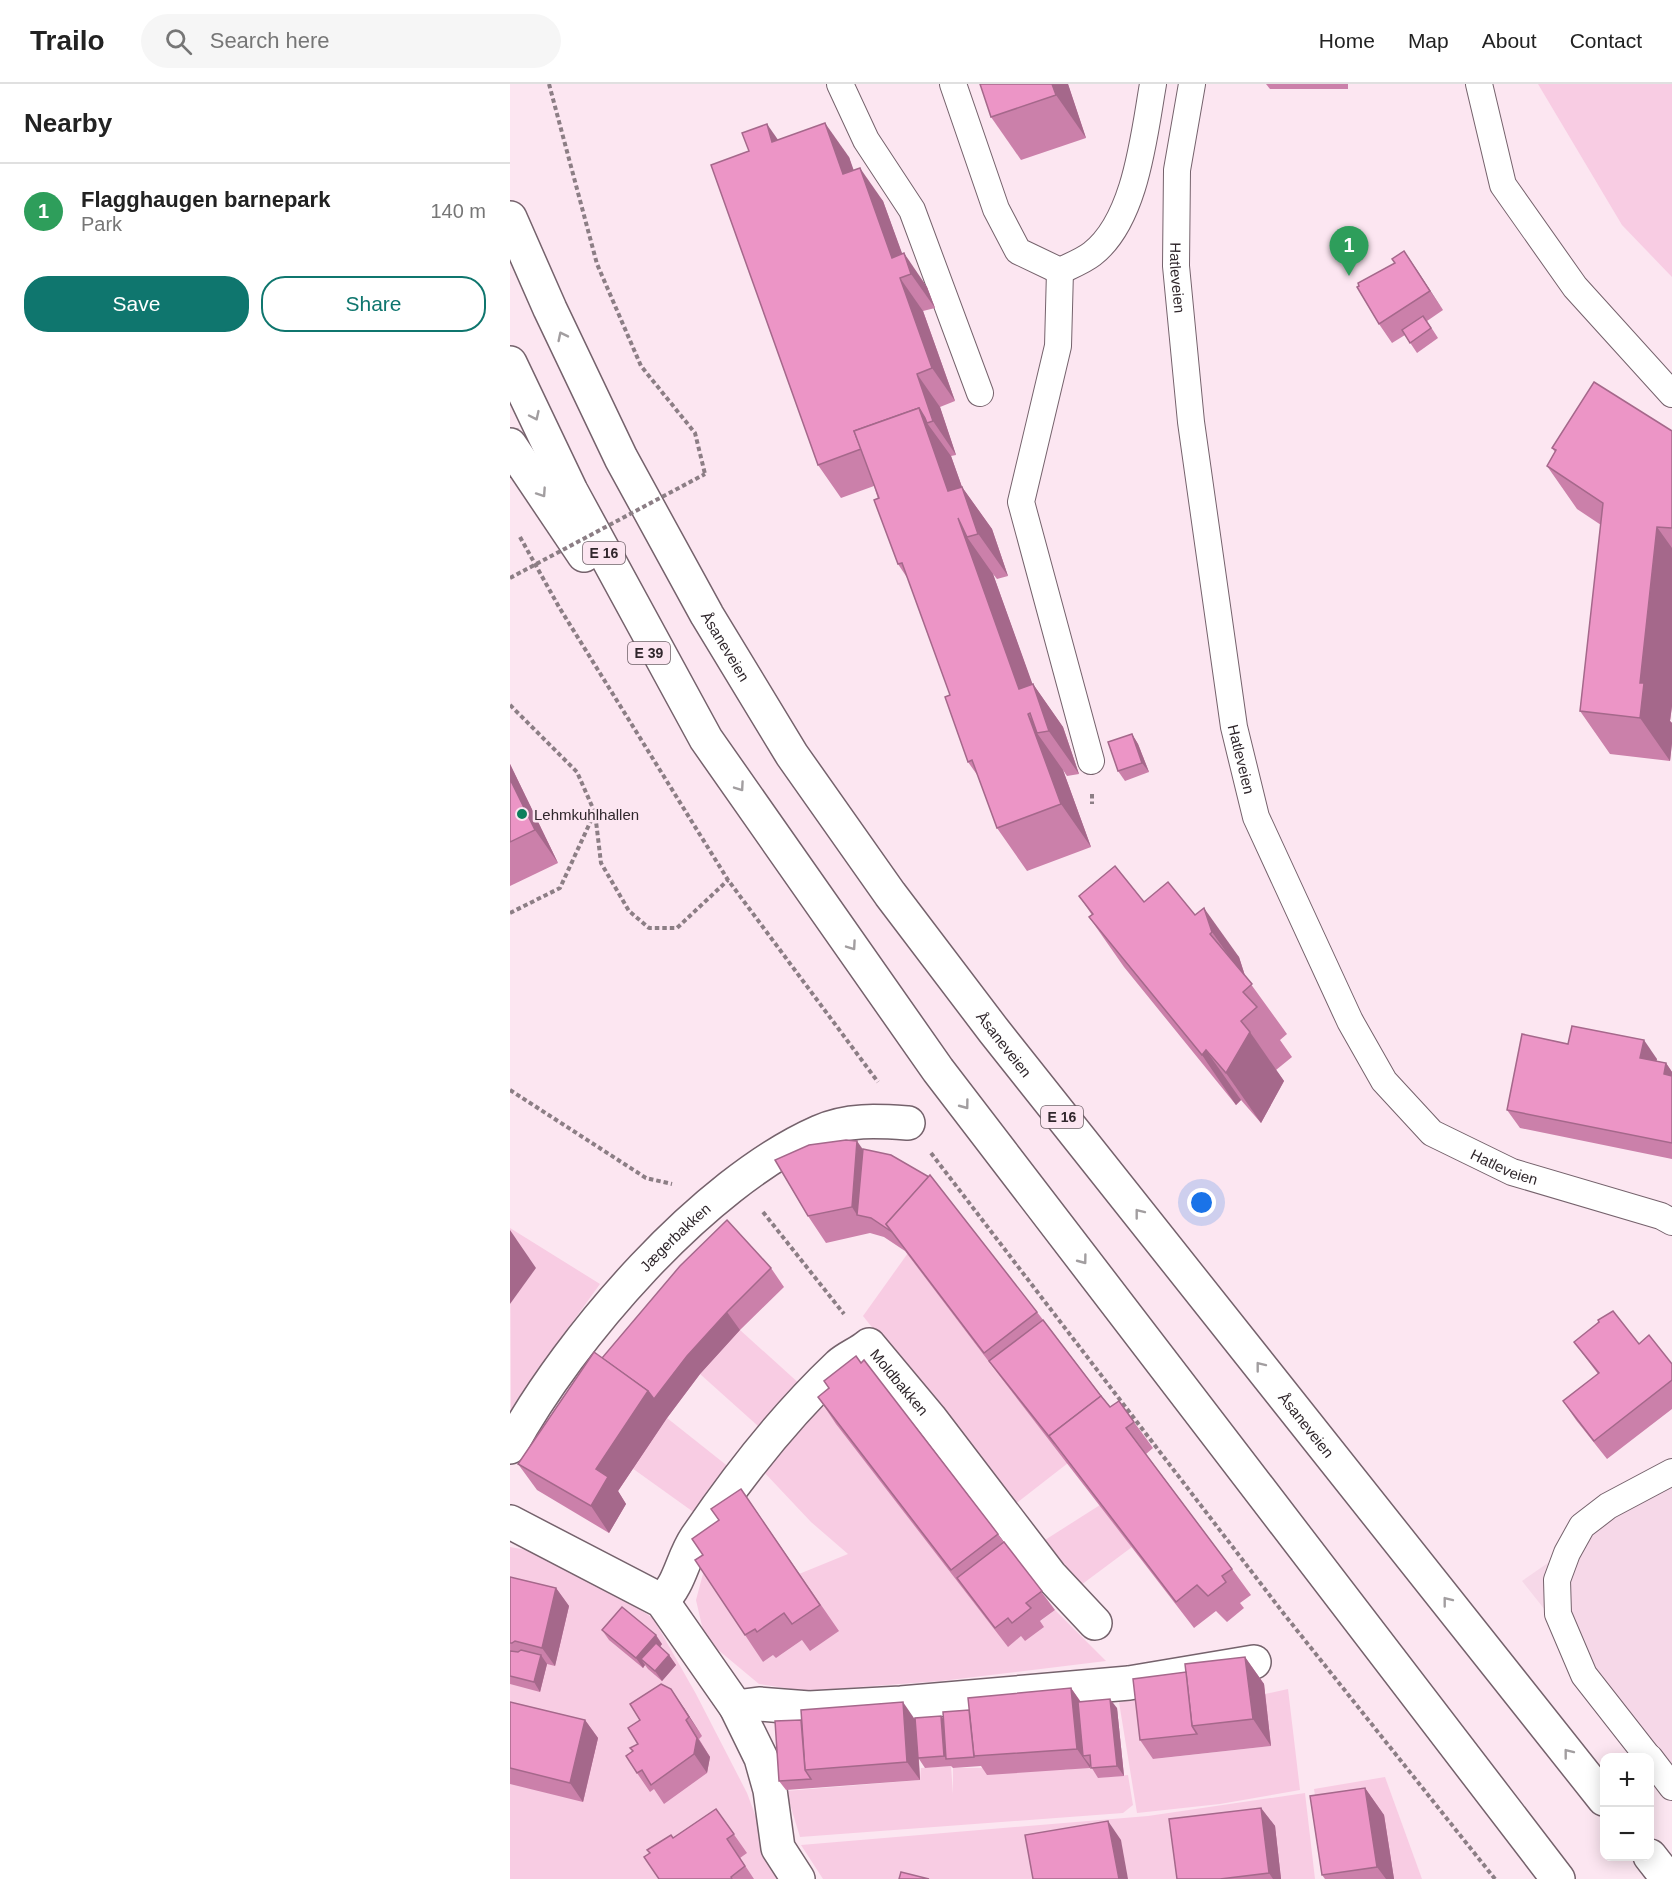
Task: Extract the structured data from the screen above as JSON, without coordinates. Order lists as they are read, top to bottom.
{
  "streets": {
    "main road": [
      "E 16",
      "Åsaneveien",
      "E 39",
      "Jægerbakken",
      "Moldbakken"
    ],
    "lane": ["Hatleveien"]
  },
  "crossings": [
    ["E 16", "E 39"]
  ],
  "places": ["Lehmkuhlhallen"],
  "page": {
    "header": "Trailo",
    "search": "Search here",
    "nav": [
      "Home",
      "Map",
      "About",
      "Contact"
    ],
    "heading": "Nearby",
    "list": [
      {
        "mark": "1",
        "name": "Flagghaugen barnepark",
        "note": "Park",
        "value": "140 m"
      }
    ],
    "pins": "1",
    "buttons": ["Save", "Share"],
    "map_buttons": ["+", "−"]
  }
}
